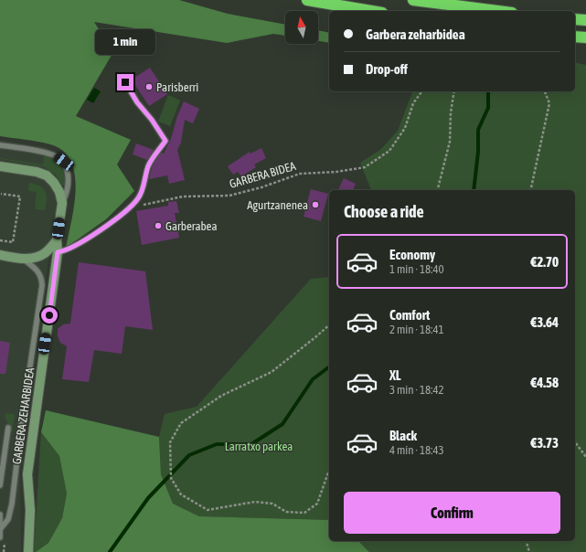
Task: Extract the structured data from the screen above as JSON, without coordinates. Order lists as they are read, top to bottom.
{
  "streets": {
    "street": ["GARBERA ZEHARBIDEA"],
    "path": ["GARBERA BIDEA"]
  },
  "parks": ["Larratxo parkea"],
  "places": ["Parisberri", "Agurtzanenea", "Garberabea"],
  "north": "top",
  "page": {
    "banner": ["Garbera zeharbidea", "Drop-off"],
    "bubble": "1 min",
    "heading": "Choose a ride",
    "list": [
      {
        "name": "Economy",
        "note": "1 min · 18:40",
        "value": "€2.70"
      },
      {
        "name": "Comfort",
        "note": "2 min · 18:41",
        "value": "€3.64"
      },
      {
        "name": "XL",
        "note": "3 min · 18:42",
        "value": "€4.58"
      },
      {
        "name": "Black",
        "note": "4 min · 18:43",
        "value": "€3.73"
      }
    ],
    "buttons": "Confirm"
  }
}
